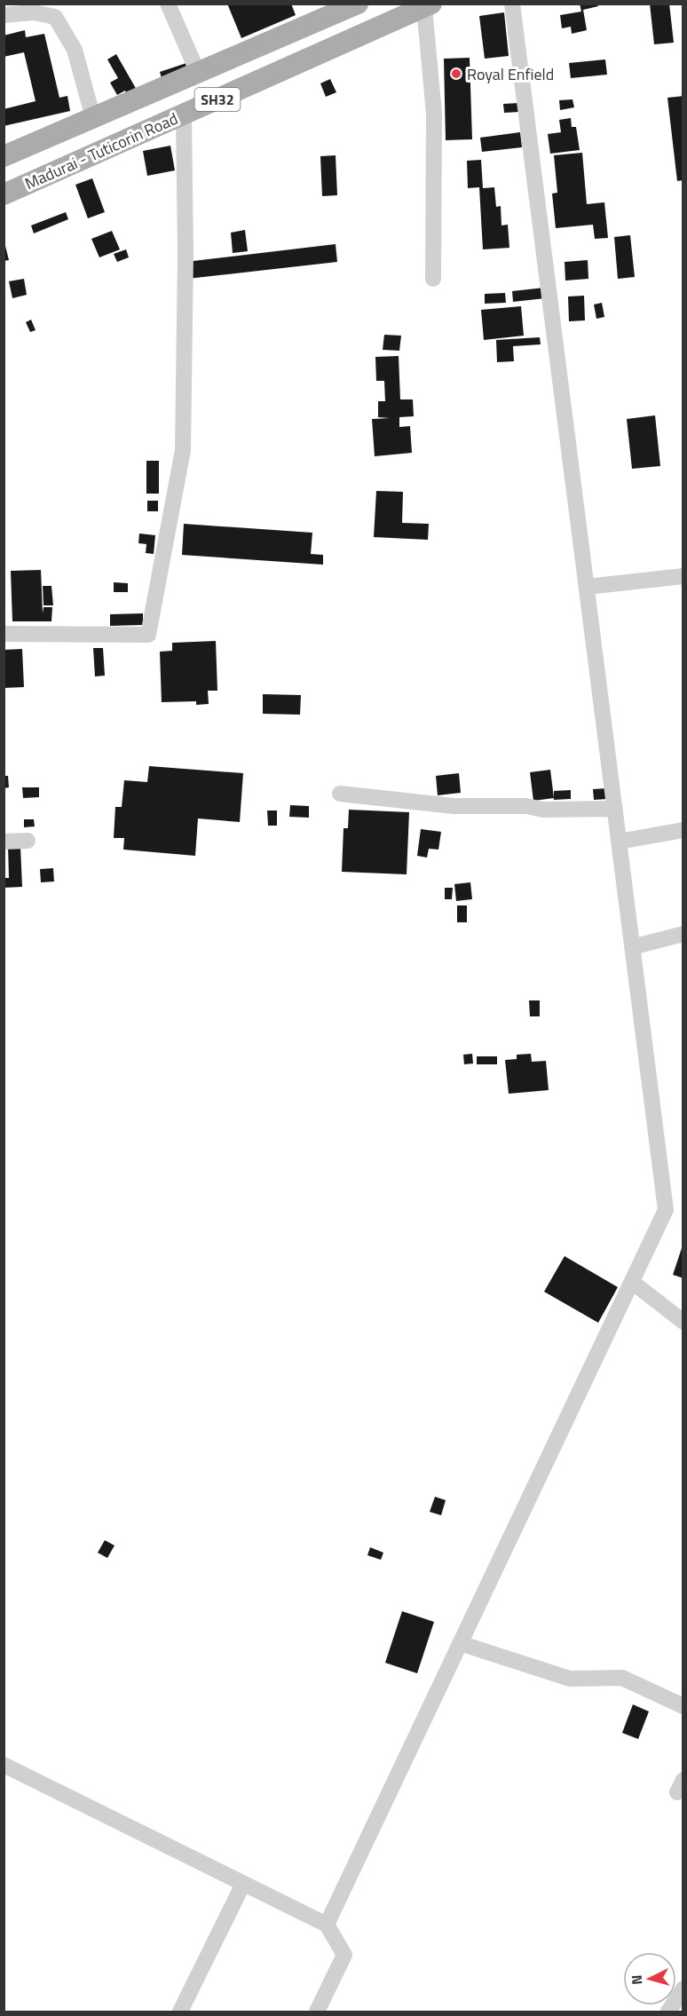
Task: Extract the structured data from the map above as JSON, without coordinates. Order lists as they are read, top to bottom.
{
  "streets": {
    "main road": ["SH32", "Madurai - Tuticorin Road"]
  },
  "places": ["Royal Enfield"],
  "north": "left"
}
